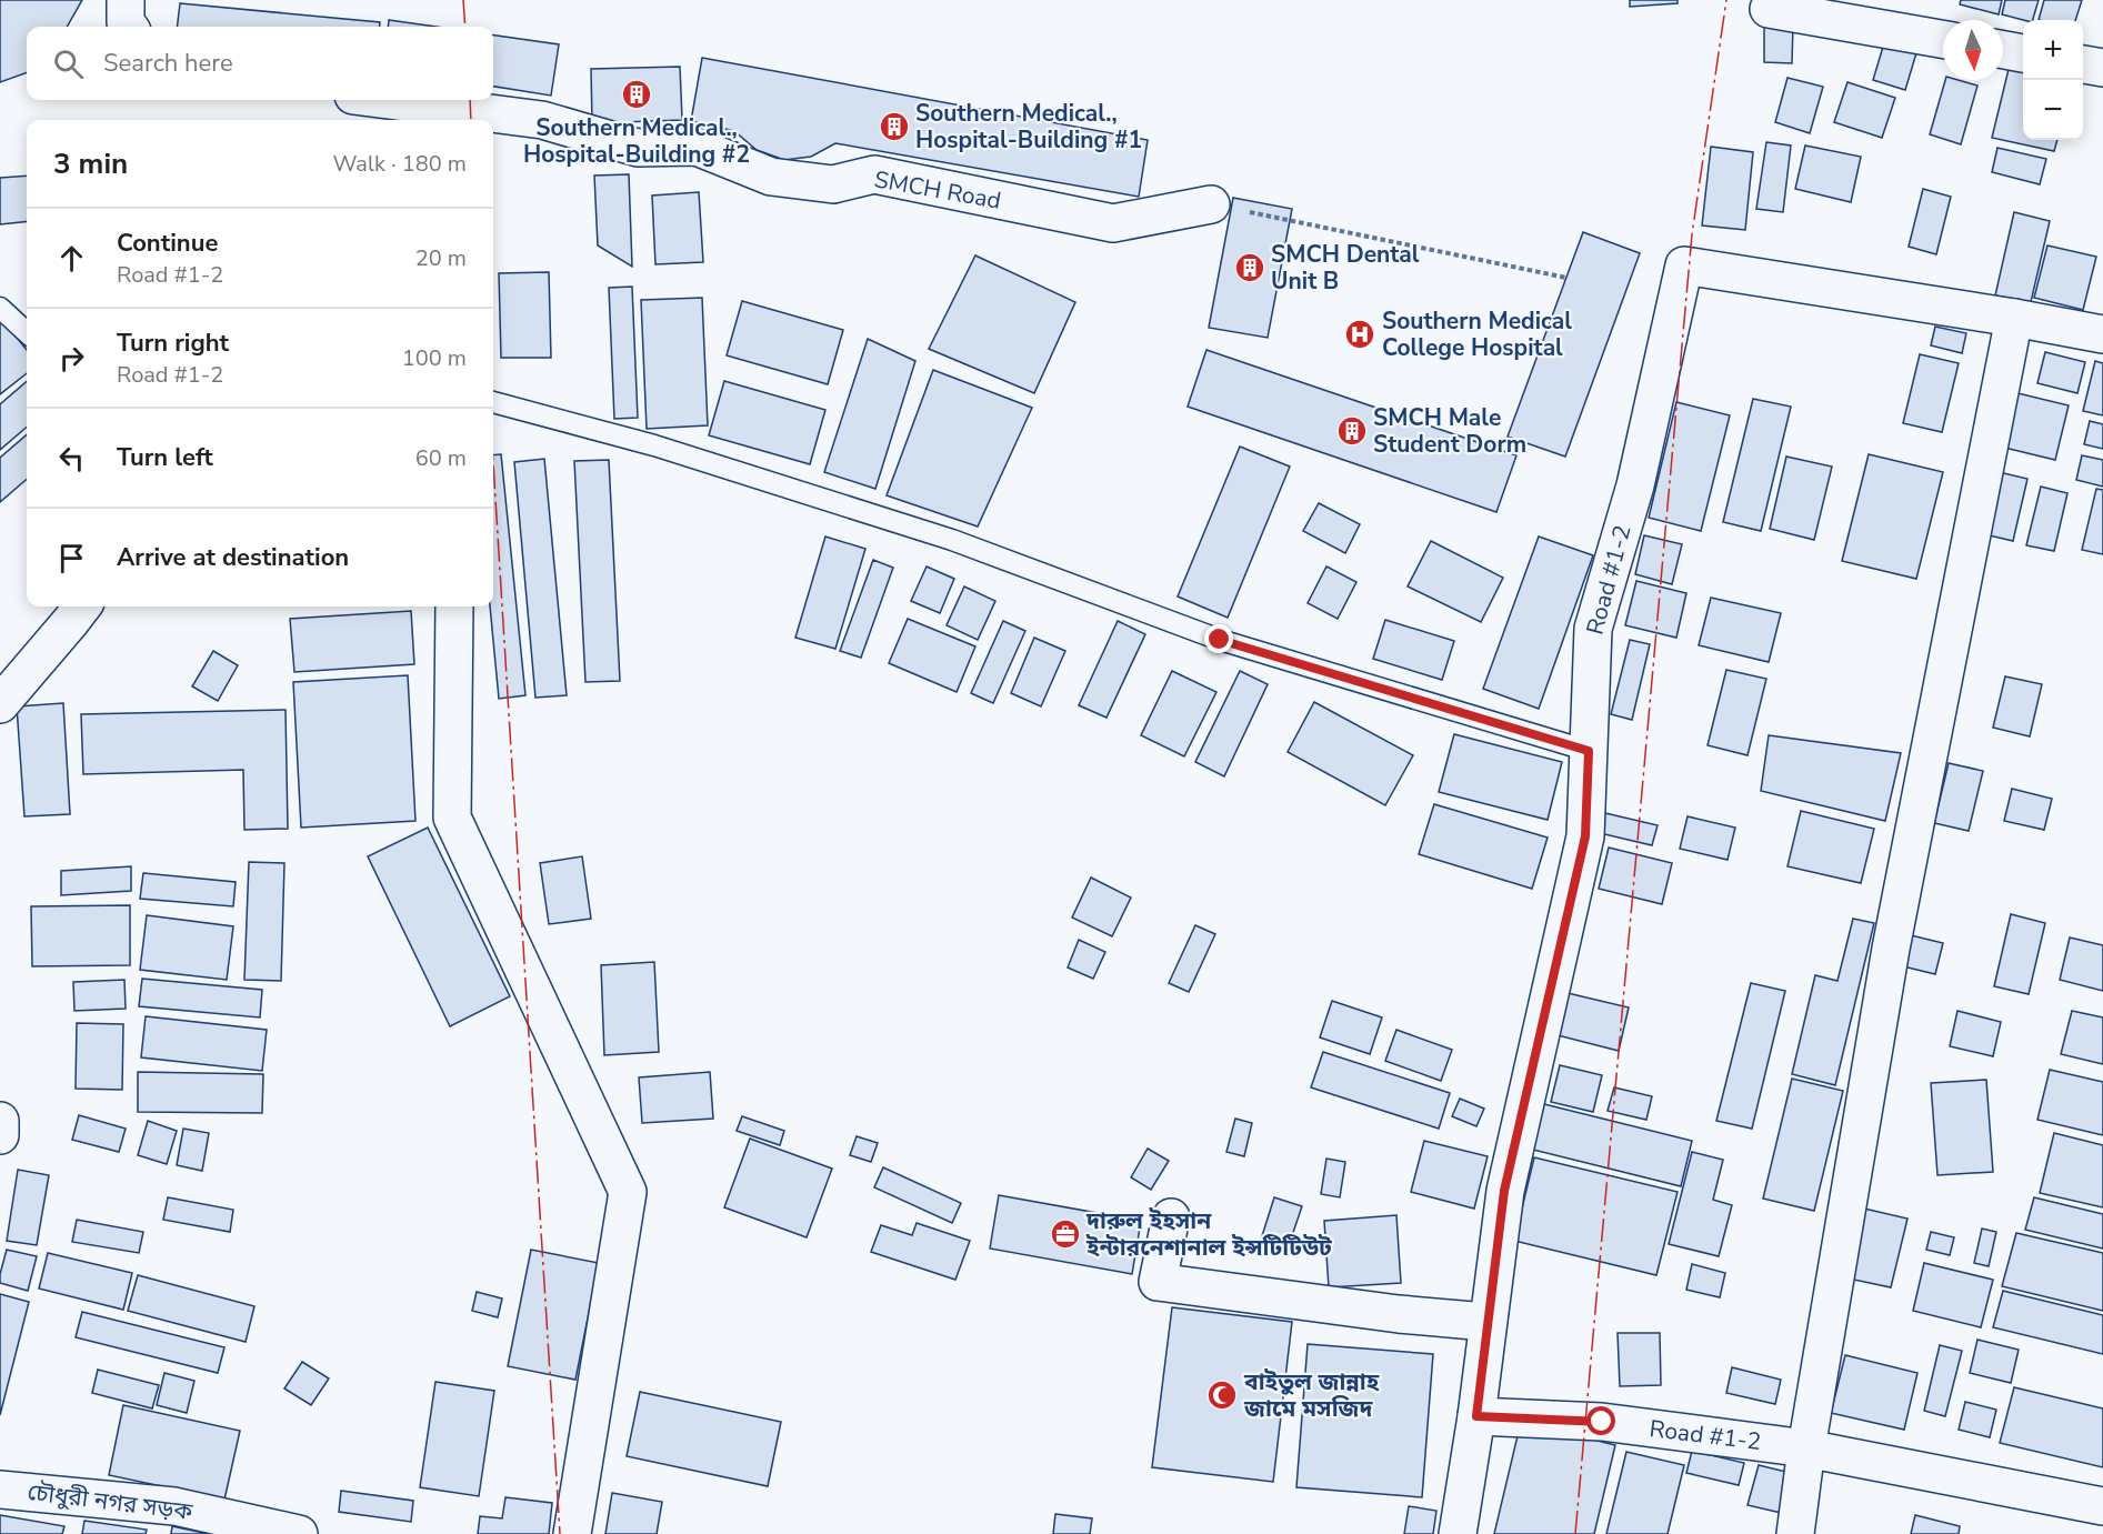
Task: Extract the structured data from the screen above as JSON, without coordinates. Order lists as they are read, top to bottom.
{
  "streets": {
    "street": ["SMCH Road", "Road #1-2", "চৌধুরী নগর সড়ক"]
  },
  "places": {
    "building": [
      "Southern Medical., Hospital-Building #2",
      "Southern Medical., Hospital-Building #1",
      "SMCH Dental Unit B",
      "SMCH Male Student Dorm"
    ],
    "hospital": ["Southern Medical College Hospital"],
    "office": ["দারুল ইহসান ইন্টারনেশানাল ইন্সটিটিউট"],
    "mosque": ["বাইতুল জান্নাহ জামে মসজিদ"]
  },
  "north": "bottom",
  "page": {
    "map_buttons": ["+", "−"],
    "search": "Search here",
    "heading": ["3 min", "Walk · 180 m"],
    "list": [
      ["Continue", "Road #1-2", "20 m"],
      ["Turn right", "Road #1-2", "100 m"],
      ["Turn left", "60 m"],
      "Arrive at destination"
    ]
  }
}
